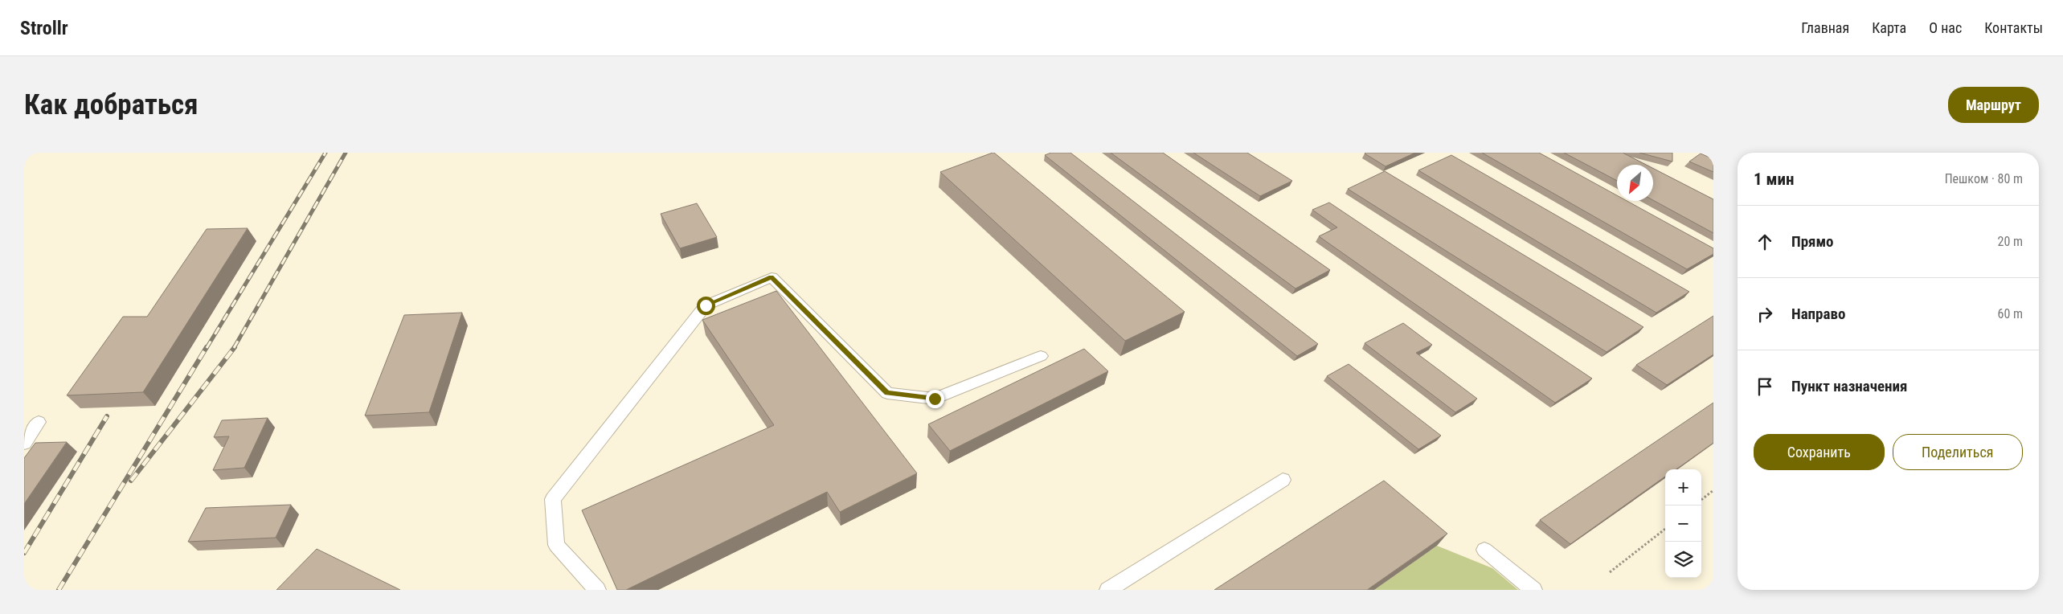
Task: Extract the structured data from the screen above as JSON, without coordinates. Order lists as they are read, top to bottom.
{
  "north": "bottom left",
  "page": {
    "header": "Strollr",
    "nav": [
      "Главная",
      "Карта",
      "О нас",
      "Контакты"
    ],
    "buttons": [
      "Маршрут",
      ["Сохранить", "Поделиться"]
    ],
    "title": "Как добраться",
    "heading": ["1 мин", "Пешком · 80 m"],
    "list": [
      ["Прямо", "20 m"],
      ["Направо", "60 m"],
      "Пункт назначения"
    ],
    "map_buttons": ["+", "−"]
  }
}
